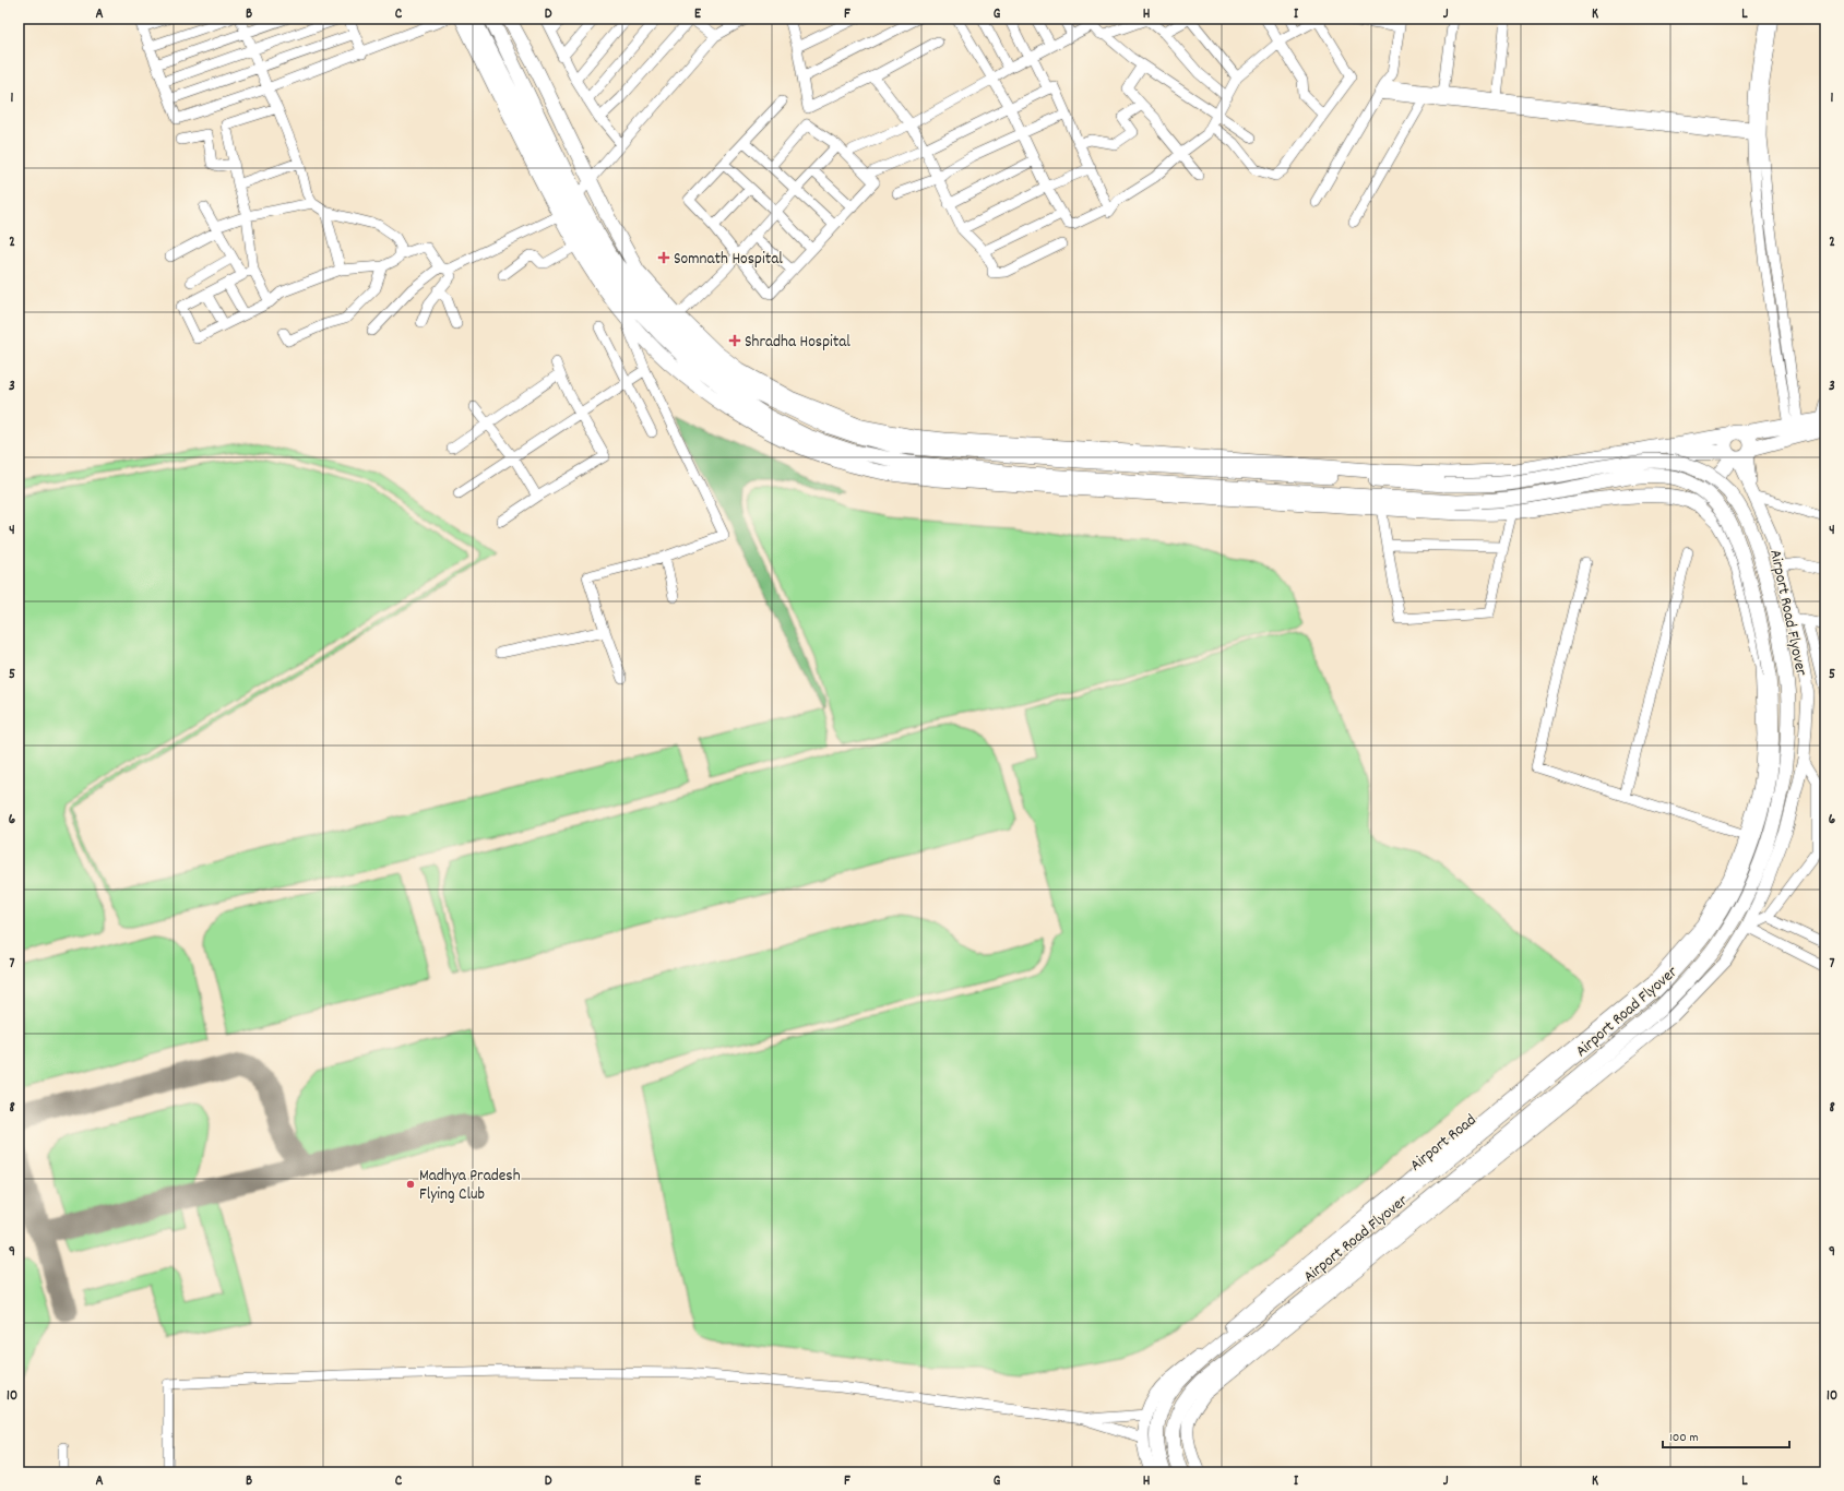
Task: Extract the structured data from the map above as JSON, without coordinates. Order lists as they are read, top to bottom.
{
  "streets": {
    "main road": ["Airport Road Flyover", "Airport Road"]
  },
  "crossings": [
    ["Airport Road Flyover", "Airport Road"]
  ],
  "places": {
    "health": ["Somnath Hospital", "Shradha Hospital"],
    "other": ["Madhya Pradesh Flying Club"]
  },
  "scale_bar": "100 m",
  "grid": {
    "columns": [
      "A",
      "B",
      "C",
      "D",
      "E",
      "F",
      "G",
      "H",
      "I",
      "J",
      "K",
      "L"
    ],
    "rows": [
      "1",
      "2",
      "3",
      "4",
      "5",
      "6",
      "7",
      "8",
      "9",
      "10"
    ]
  }
}
